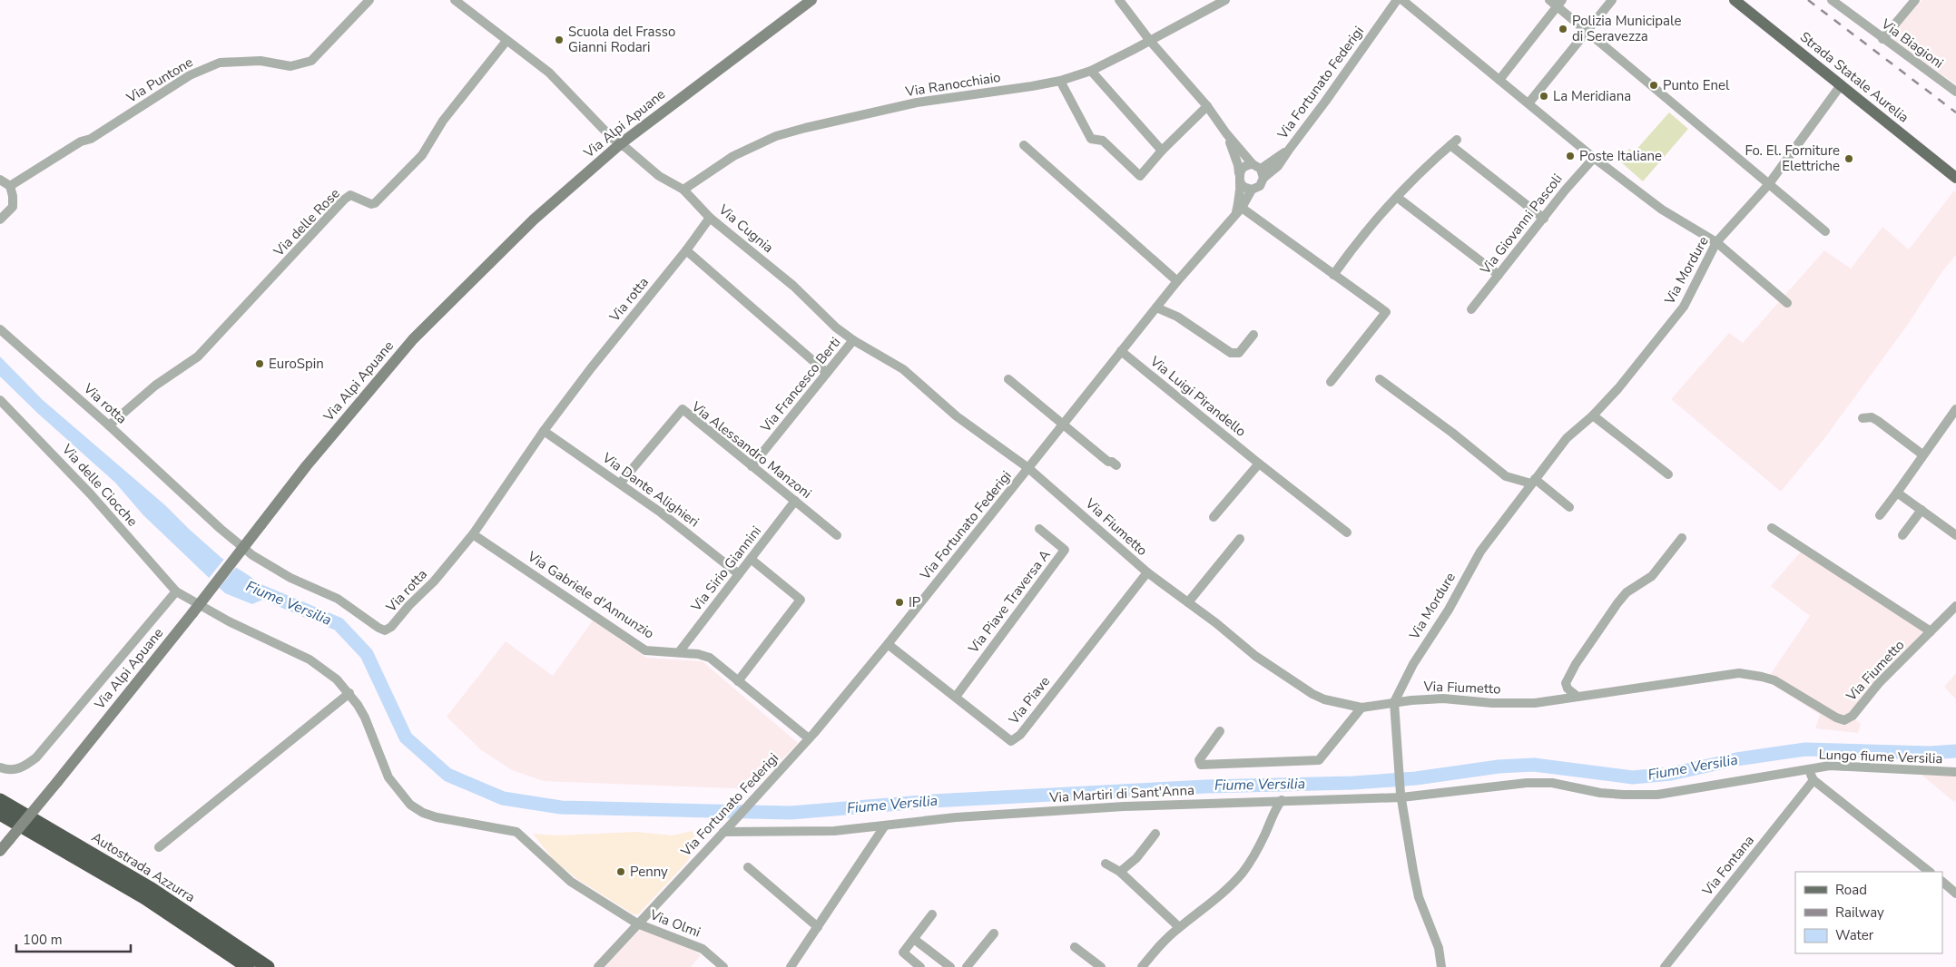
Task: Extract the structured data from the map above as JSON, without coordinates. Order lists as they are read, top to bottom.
{
  "streets": {
    "highway": ["Autostrada Azzurra"],
    "main road": ["Strada Statale Aurelia", "Via Alpi Apuane"],
    "street": [
      "Via Biagioni",
      "Via Puntone",
      "Via Fortunato Federigi",
      "Via Ranocchiaio",
      "Via delle Rose",
      "Via Giovanni Pascoli",
      "Via Cugnia",
      "Via Mordure",
      "Via rotta",
      "Via Francesco Berti",
      "Via Luigi Pirandello",
      "Via Alessandro Manzoni",
      "Via delle Ciocche",
      "Via Dante Alighieri",
      "Via Fiumetto",
      "Via Sirio Giannini",
      "Via Gabriele d'Annunzio",
      "Via Piave Traversa A",
      "Via Piave",
      "Lungo fiume Versilia",
      "Via Martiri di Sant'Anna",
      "Via Fontana",
      "Via Olmi"
    ]
  },
  "crossings": [
    ["Strada Statale Aurelia", "Via Mordure"],
    ["Via Fortunato Federigi", "Via Cugnia"],
    ["Via Fortunato Federigi", "Via Luigi Pirandello"],
    ["Via Fortunato Federigi", "Via delle Ciocche"],
    ["Via Fortunato Federigi", "Via Fiumetto"],
    ["Via Fortunato Federigi", "Via Gabriele d'Annunzio"],
    ["Via Fortunato Federigi", "Via Piave"],
    ["Via Fortunato Federigi", "Via Martiri di Sant'Anna"],
    ["Via Fortunato Federigi", "Via Olmi"],
    ["Via Ranocchiaio", "Via Cugnia"],
    ["Via Alpi Apuane", "Via Cugnia"],
    ["Via delle Rose", "Via Cugnia"],
    ["Via delle Rose", "Via rotta"],
    ["Via Cugnia", "Via rotta"],
    ["Via Cugnia", "Via Francesco Berti"],
    ["Via Cugnia", "Via Fiumetto"],
    ["Via Mordure", "Via Fiumetto"],
    ["Via rotta", "Via Dante Alighieri"],
    ["Via rotta", "Via Gabriele d'Annunzio"],
    ["Via Francesco Berti", "Via Alessandro Manzoni"],
    ["Via Alessandro Manzoni", "Via Dante Alighieri"],
    ["Via Alessandro Manzoni", "Via Sirio Giannini"],
    ["Via delle Ciocche", "Via Olmi"],
    ["Via Dante Alighieri", "Via Sirio Giannini"],
    ["Via Fiumetto", "Via Piave"],
    ["Via Sirio Giannini", "Via Gabriele d'Annunzio"],
    ["Via Piave Traversa A", "Via Piave"],
    ["Lungo fiume Versilia", "Via Martiri di Sant'Anna"]
  ],
  "water": ["Fiume Versilia"],
  "places": [
    "Polizia Municipale di Seravezza",
    "Scuola del Frasso Gianni Rodari",
    "Punto Enel",
    "La Meridiana",
    "Poste Italiane",
    "Fo. El. Forniture Elettriche",
    "EuroSpin",
    "IP",
    "Penny"
  ],
  "legend": ["Road", "Railway", "Water"],
  "scale_bar": "100 m"
}
